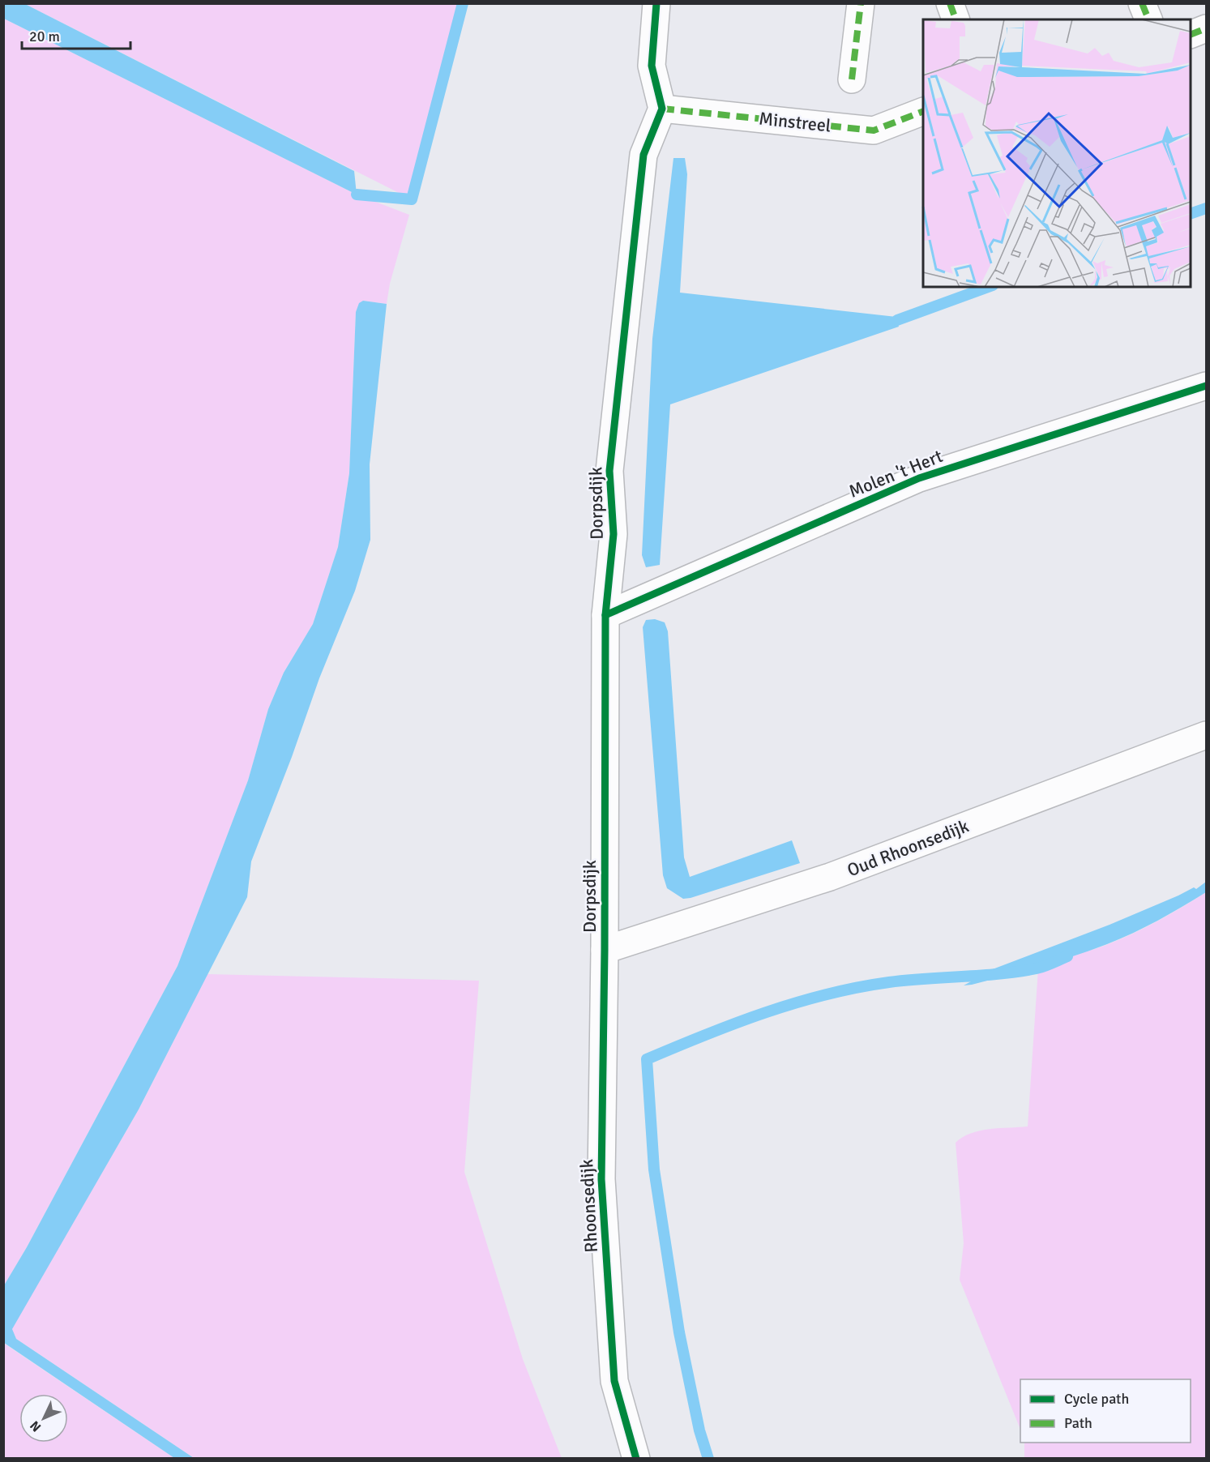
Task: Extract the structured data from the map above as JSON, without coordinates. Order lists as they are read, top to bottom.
{
  "streets": {
    "street": [
      "Minstreel",
      "Molen 't Hert",
      "Dorpsdijk",
      "Oud Rhoonsedijk",
      "Rhoonsedijk"
    ]
  },
  "crossings": [
    ["Minstreel", "Dorpsdijk"],
    ["Molen 't Hert", "Dorpsdijk"],
    ["Dorpsdijk", "Oud Rhoonsedijk"],
    ["Dorpsdijk", "Rhoonsedijk"],
    ["Oud Rhoonsedijk", "Rhoonsedijk"]
  ],
  "legend": ["Cycle path", "Path"],
  "scale_bar": "20 m",
  "north": "bottom left"
}
